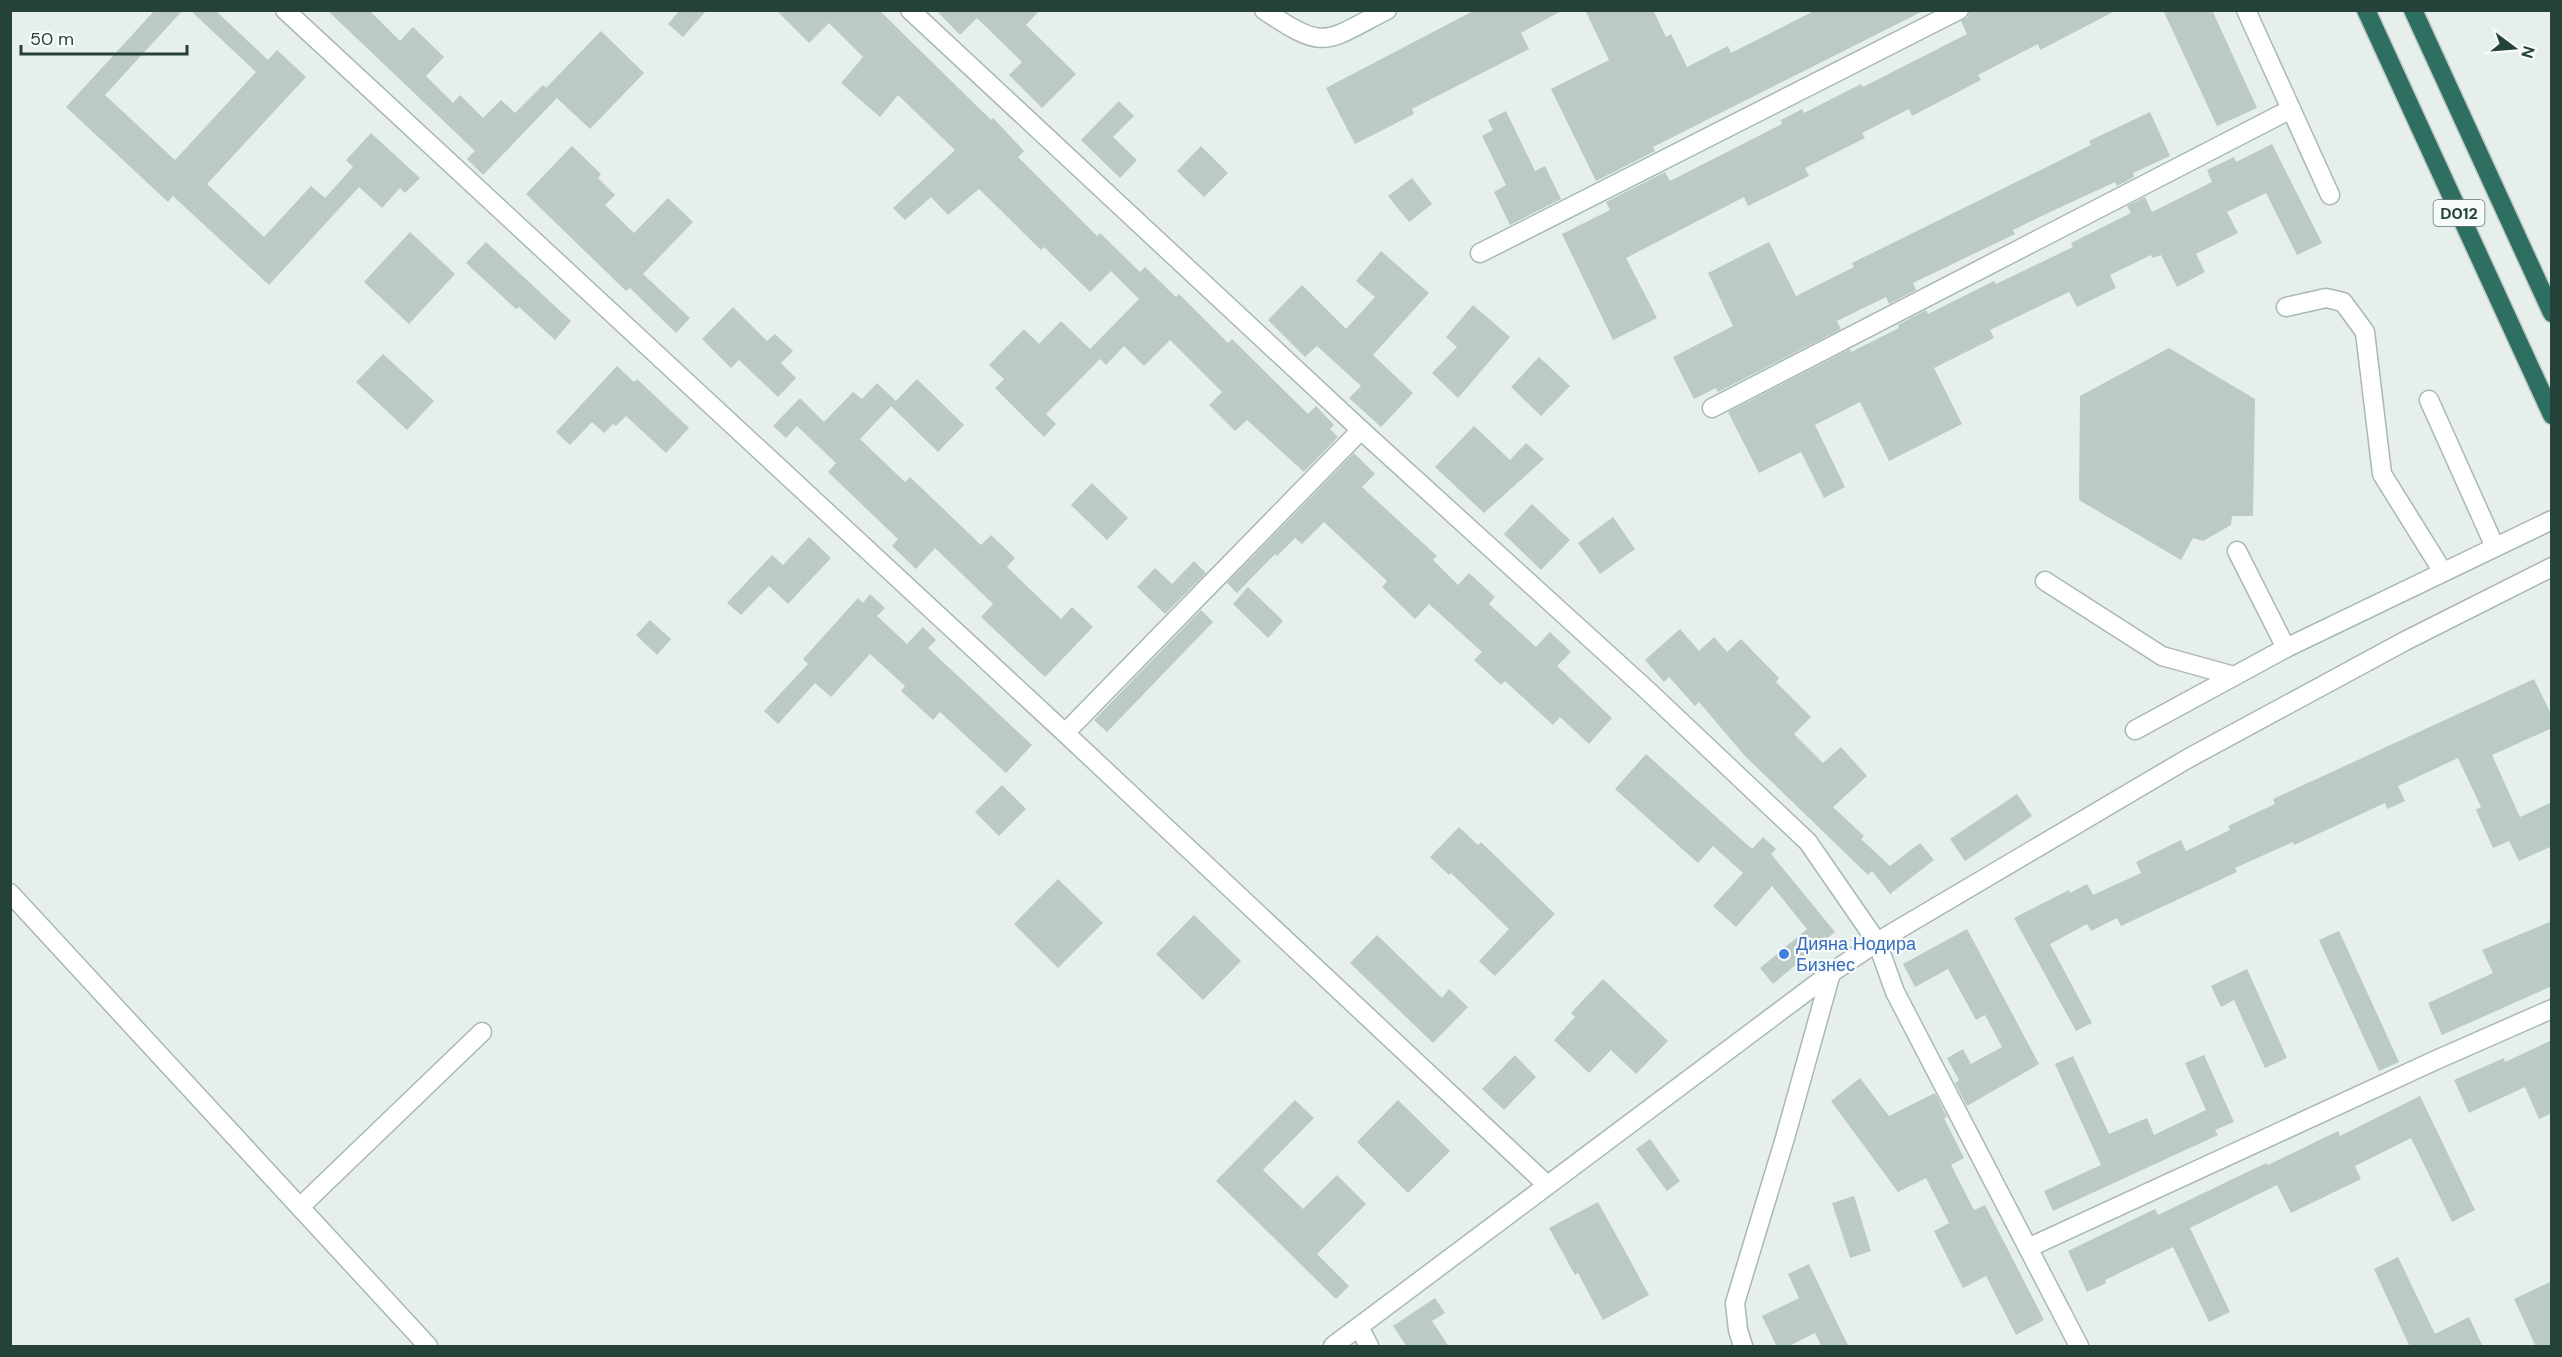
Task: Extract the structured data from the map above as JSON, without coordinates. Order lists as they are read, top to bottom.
{
  "streets": {
    "highway": ["D012"]
  },
  "places": ["Дияна Нодира Бизнес"],
  "scale_bar": "50 m",
  "north": "right"
}
